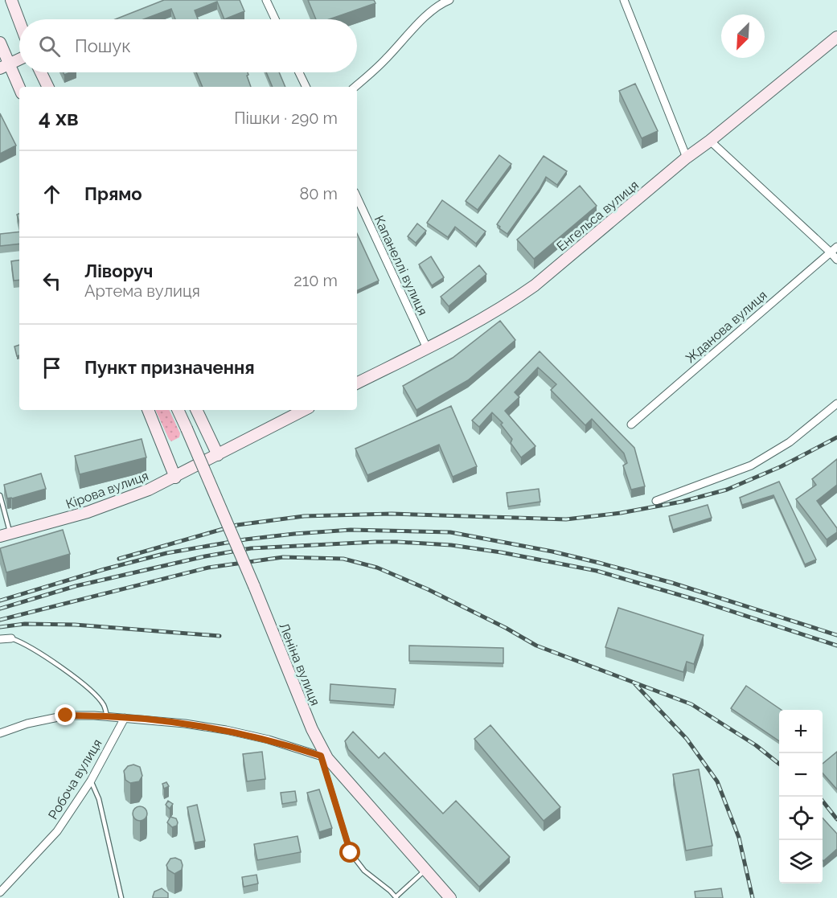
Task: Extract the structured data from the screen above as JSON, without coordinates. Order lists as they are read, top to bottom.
{
  "streets": {
    "street": [
      "Енгельса вулиця",
      "Капанеллі вулиця",
      "Жданова вулиця",
      "Кірова вулиця",
      "Леніна вулиця",
      "Робоча вулиця"
    ]
  },
  "crossings": [
    ["Енгельса вулиця", "Капанеллі вулиця"]
  ],
  "north": "bottom left",
  "page": {
    "search": "Пошук",
    "heading": ["4 хв", "Пішки · 290 m"],
    "list": [
      ["Прямо", "80 m"],
      ["Ліворуч", "Артема вулиця", "210 m"],
      "Пункт призначення"
    ],
    "map_buttons": ["+", "−"]
  }
}
